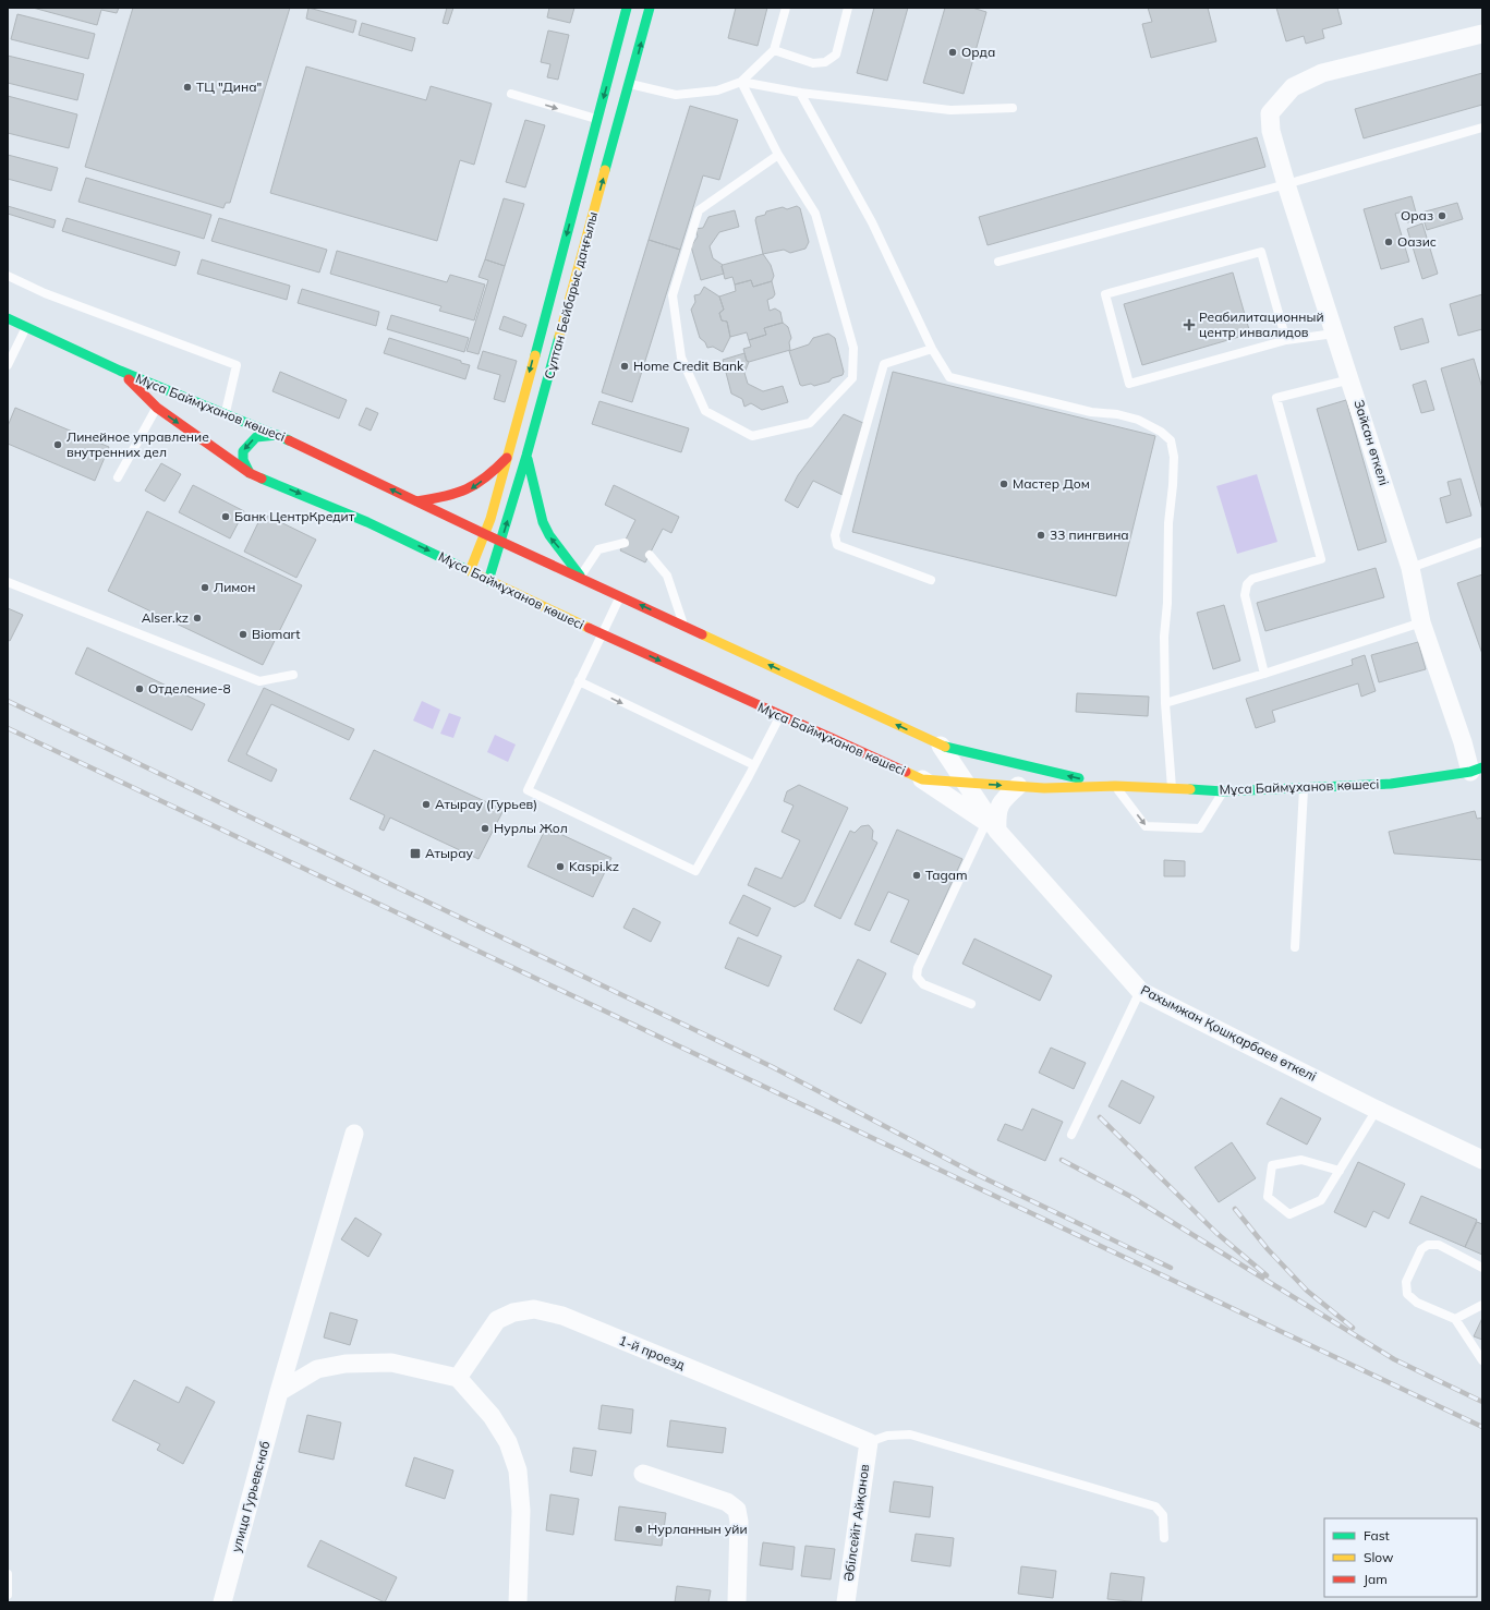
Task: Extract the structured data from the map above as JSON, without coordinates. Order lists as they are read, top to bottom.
{
  "streets": {
    "main road": ["Сұлтан Бейбарыс даңғылы", "Мұса Баймұханов көшесі"],
    "street": [
      "Зайсан өткелі",
      "Рахымжан Қошқарбаев өткелі",
      "1-й проезд",
      "улица Гурьевснаб",
      "Әбілсейіт Айқанов"
    ]
  },
  "crossings": [
    ["Сұлтан Бейбарыс даңғылы", "Мұса Баймұханов көшесі"],
    ["Мұса Баймұханов көшесі", "Зайсан өткелі"],
    ["Мұса Баймұханов көшесі", "Рахымжан Қошқарбаев өткелі"],
    ["1-й проезд", "Әбілсейіт Айқанов"]
  ],
  "places": {
    "other": [
      "Орда",
      "ТЦ \"Дина\"",
      "Ораз",
      "Оазис",
      "Home Credit Bank",
      "Линейное управление внутренних дел",
      "Мастер Дом",
      "Банк ЦентрКредит",
      "33 пингвина",
      "Лимон",
      "Alser.kz",
      "Biomart",
      "Отделение-8",
      "Атырау (Гурьев)",
      "Нурлы Жол",
      "Kaspi.kz",
      "Tagam",
      "Нурланнын уйи"
    ],
    "health": ["Реабилитационный центр инвалидов"],
    "transit": ["Атырау"]
  },
  "legend": ["Fast", "Slow", "Jam"]
}
